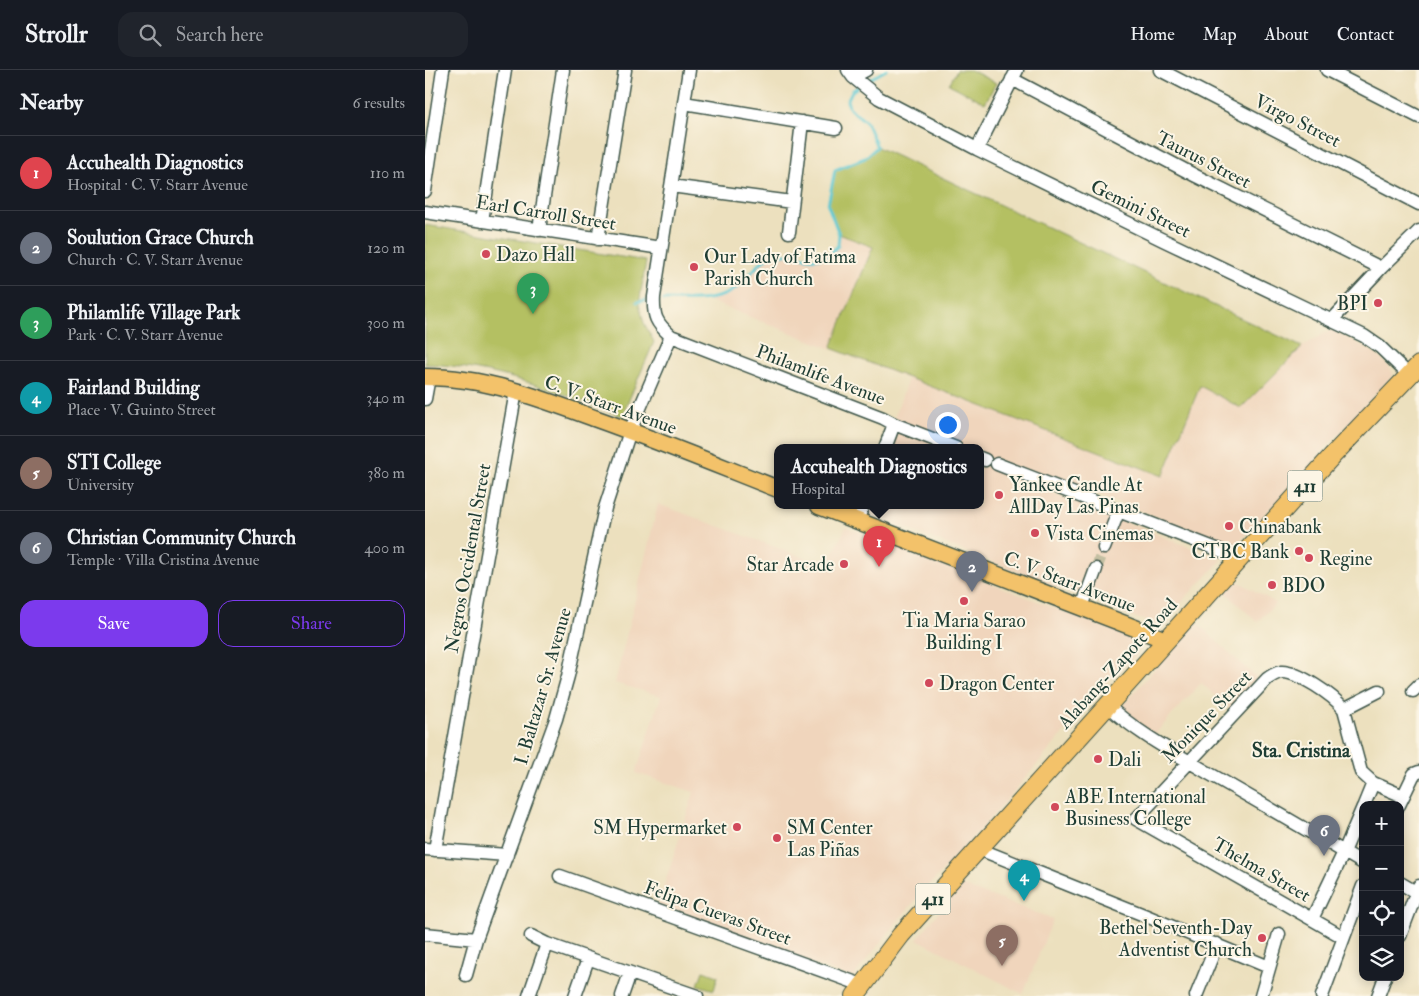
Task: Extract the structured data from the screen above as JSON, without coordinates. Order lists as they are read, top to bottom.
{
  "streets": {
    "highway": ["411", "Alabang-Zapote Road"],
    "main road": ["C. V. Starr Avenue"],
    "street": [
      "Virgo Street",
      "Taurus Street",
      "Gemini Street",
      "Earl Carroll Street",
      "Philamlife Avenue",
      "Negros Occidental Street",
      "I. Baltazar Sr. Avenue",
      "Monique Street",
      "Thelma Street",
      "Felipa Cuevas Street"
    ]
  },
  "crossings": [
    ["Gemini Street", "Alabang-Zapote Road"],
    ["Philamlife Avenue", "I. Baltazar Sr. Avenue"],
    ["C. V. Starr Avenue", "Negros Occidental Street"],
    ["C. V. Starr Avenue", "Alabang-Zapote Road"],
    ["C. V. Starr Avenue", "I. Baltazar Sr. Avenue"],
    ["Alabang-Zapote Road", "Felipa Cuevas Street"],
    ["Monique Street", "Thelma Street"]
  ],
  "districts": ["Sta. Cristina"],
  "places": [
    "Dazo Hall",
    "Our Lady of Fatima Parish Church",
    "BPI",
    "Yankee Candle At AllDay Las Pinas",
    "Chinabank",
    "Vista Cinemas",
    "CTBC Bank",
    "Regine",
    "Star Arcade",
    "BDO",
    "Tia Maria Sarao Building I",
    "Dragon Center",
    "Dali",
    "ABE International Business College",
    "SM Hypermarket",
    "SM Center Las Piñas",
    "Bethel Seventh-Day Adventist Church"
  ],
  "page": {
    "header": "Strollr",
    "search": "Search here",
    "nav": [
      "Home",
      "Map",
      "About",
      "Contact"
    ],
    "heading": ["Nearby", "6 results"],
    "list": [
      {
        "mark": "1",
        "name": "Accuhealth Diagnostics",
        "note": "Hospital · C. V. Starr Avenue",
        "value": "110 m"
      },
      {
        "mark": "2",
        "name": "Soulution Grace Church",
        "note": "Church · C. V. Starr Avenue",
        "value": "120 m"
      },
      {
        "mark": "3",
        "name": "Philamlife Village Park",
        "note": "Park · C. V. Starr Avenue",
        "value": "300 m"
      },
      {
        "mark": "4",
        "name": "Fairland Building",
        "note": "Place · V. Guinto Street",
        "value": "340 m"
      },
      {
        "mark": "5",
        "name": "STI College",
        "note": "University",
        "value": "380 m"
      },
      {
        "mark": "6",
        "name": "Christian Community Church",
        "note": "Temple · Villa Cristina Avenue",
        "value": "400 m"
      }
    ],
    "pins": [
      "3",
      "1",
      "2",
      "6",
      "4",
      "5"
    ],
    "popup": ["Accuhealth Diagnostics", "Hospital"],
    "buttons": ["Save", "Share"],
    "map_buttons": ["+", "−"]
  }
}
